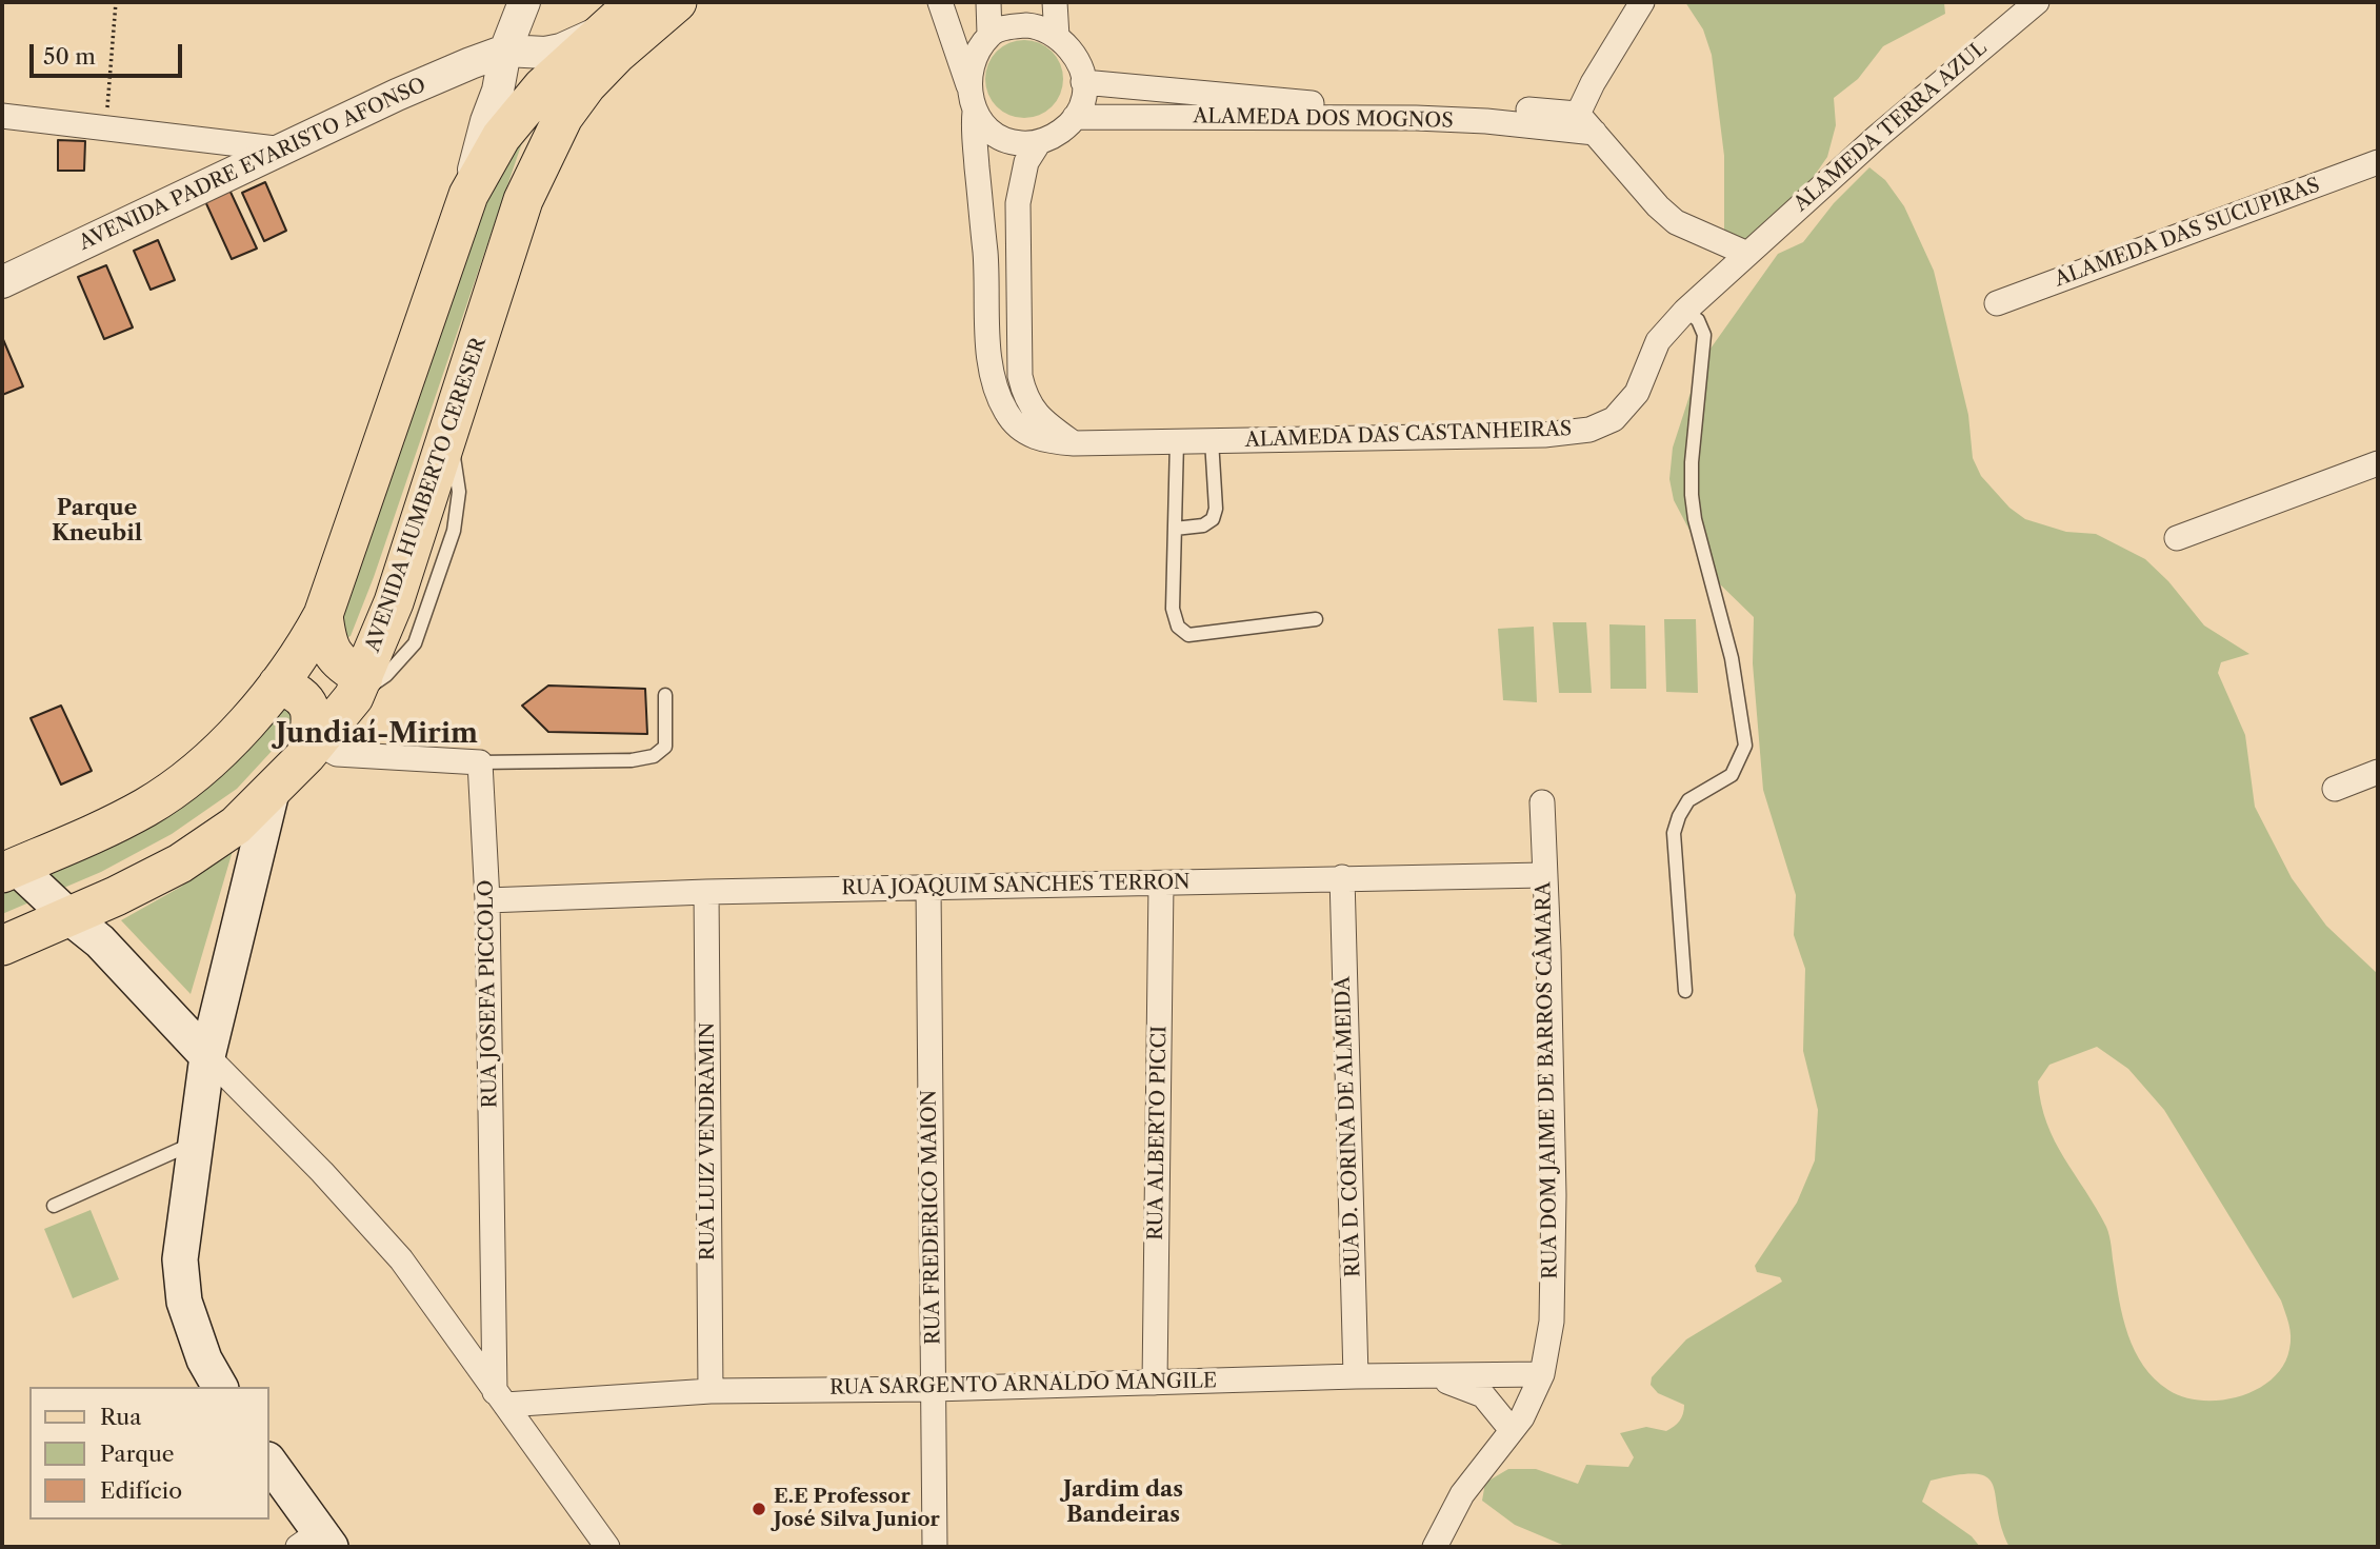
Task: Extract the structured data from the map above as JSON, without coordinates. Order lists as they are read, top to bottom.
{
  "streets": {
    "main road": ["AVENIDA HUMBERTO CERESER"],
    "street": [
      "ALAMEDA DOS MOGNOS",
      "ALAMEDA TERRA AZUL",
      "AVENIDA PADRE EVARISTO AFONSO",
      "ALAMEDA DAS SUCUPIRAS",
      "ALAMEDA DAS CASTANHEIRAS",
      "RUA JOAQUIM SANCHES TERRON",
      "RUA JOSEFA PICCOLO",
      "RUA DOM JAIME DE BARROS CÂMARA",
      "RUA D. CORINA DE ALMEIDA",
      "RUA ALBERTO PICCI",
      "RUA LUIZ VENDRAMIN",
      "RUA FREDERICO MAION",
      "RUA SARGENTO ARNALDO MANGILE"
    ]
  },
  "crossings": [
    ["ALAMEDA DOS MOGNOS", "ALAMEDA DAS CASTANHEIRAS"],
    ["ALAMEDA TERRA AZUL", "ALAMEDA DAS CASTANHEIRAS"],
    ["RUA JOAQUIM SANCHES TERRON", "RUA JOSEFA PICCOLO"],
    ["RUA JOAQUIM SANCHES TERRON", "RUA DOM JAIME DE BARROS CÂMARA"],
    ["RUA JOAQUIM SANCHES TERRON", "RUA D. CORINA DE ALMEIDA"],
    ["RUA JOAQUIM SANCHES TERRON", "RUA ALBERTO PICCI"],
    ["RUA JOAQUIM SANCHES TERRON", "RUA LUIZ VENDRAMIN"],
    ["RUA JOAQUIM SANCHES TERRON", "RUA FREDERICO MAION"],
    ["RUA JOSEFA PICCOLO", "RUA SARGENTO ARNALDO MANGILE"],
    ["RUA DOM JAIME DE BARROS CÂMARA", "RUA SARGENTO ARNALDO MANGILE"],
    ["RUA D. CORINA DE ALMEIDA", "RUA SARGENTO ARNALDO MANGILE"],
    ["RUA ALBERTO PICCI", "RUA SARGENTO ARNALDO MANGILE"],
    ["RUA LUIZ VENDRAMIN", "RUA SARGENTO ARNALDO MANGILE"],
    ["RUA FREDERICO MAION", "RUA SARGENTO ARNALDO MANGILE"]
  ],
  "districts": ["Parque Kneubil", "Jundiaí-Mirim", "Jardim das Bandeiras"],
  "places": ["E.E Professor José Silva Junior"],
  "legend": ["Rua", "Parque", "Edifício"],
  "scale_bar": "50 m"
}
